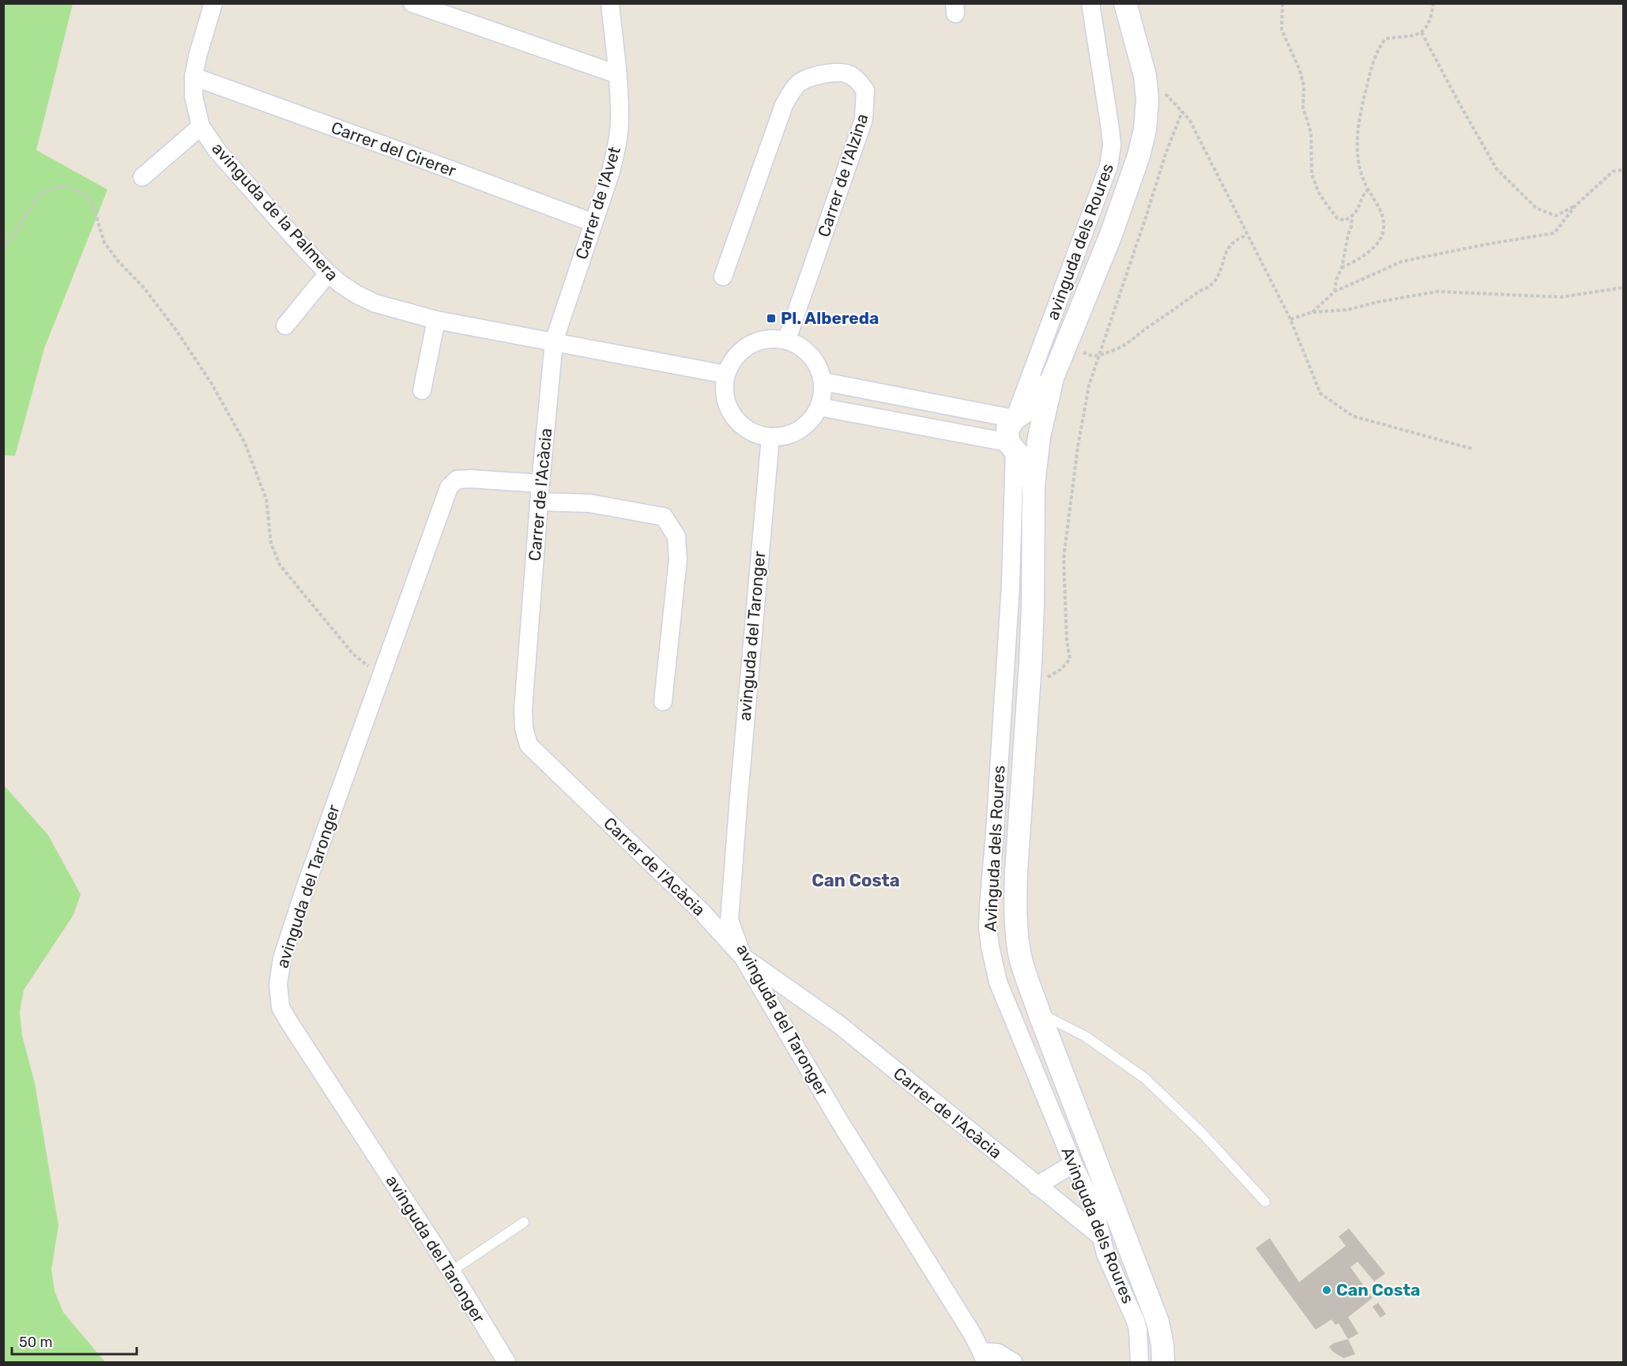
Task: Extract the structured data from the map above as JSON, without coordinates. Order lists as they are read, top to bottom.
{
  "streets": {
    "street": [
      "Carrer del Cirerer",
      "Carrer de l'Alzina",
      "Carrer de l'Avet",
      "avinguda de la Palmera",
      "avinguda dels Roures",
      "Carrer de l'Acàcia",
      "avinguda del Taronger",
      "Avinguda dels Roures"
    ]
  },
  "crossings": [
    ["Carrer del Cirerer", "Carrer de l'Avet"],
    ["Carrer del Cirerer", "avinguda de la Palmera"],
    ["Carrer de l'Alzina", "avinguda de la Palmera"],
    ["Carrer de l'Alzina", "avinguda del Taronger"],
    ["Carrer de l'Avet", "avinguda de la Palmera"],
    ["Carrer de l'Avet", "Carrer de l'Acàcia"],
    ["avinguda de la Palmera", "Carrer de l'Acàcia"],
    ["avinguda de la Palmera", "avinguda del Taronger"],
    ["Carrer de l'Acàcia", "avinguda del Taronger"],
    ["Carrer de l'Acàcia", "Avinguda dels Roures"]
  ],
  "districts": ["Can Costa"],
  "places": {
    "transit": ["Pl. Albereda"],
    "other": ["Can Costa"]
  },
  "scale_bar": "50 m"
}
